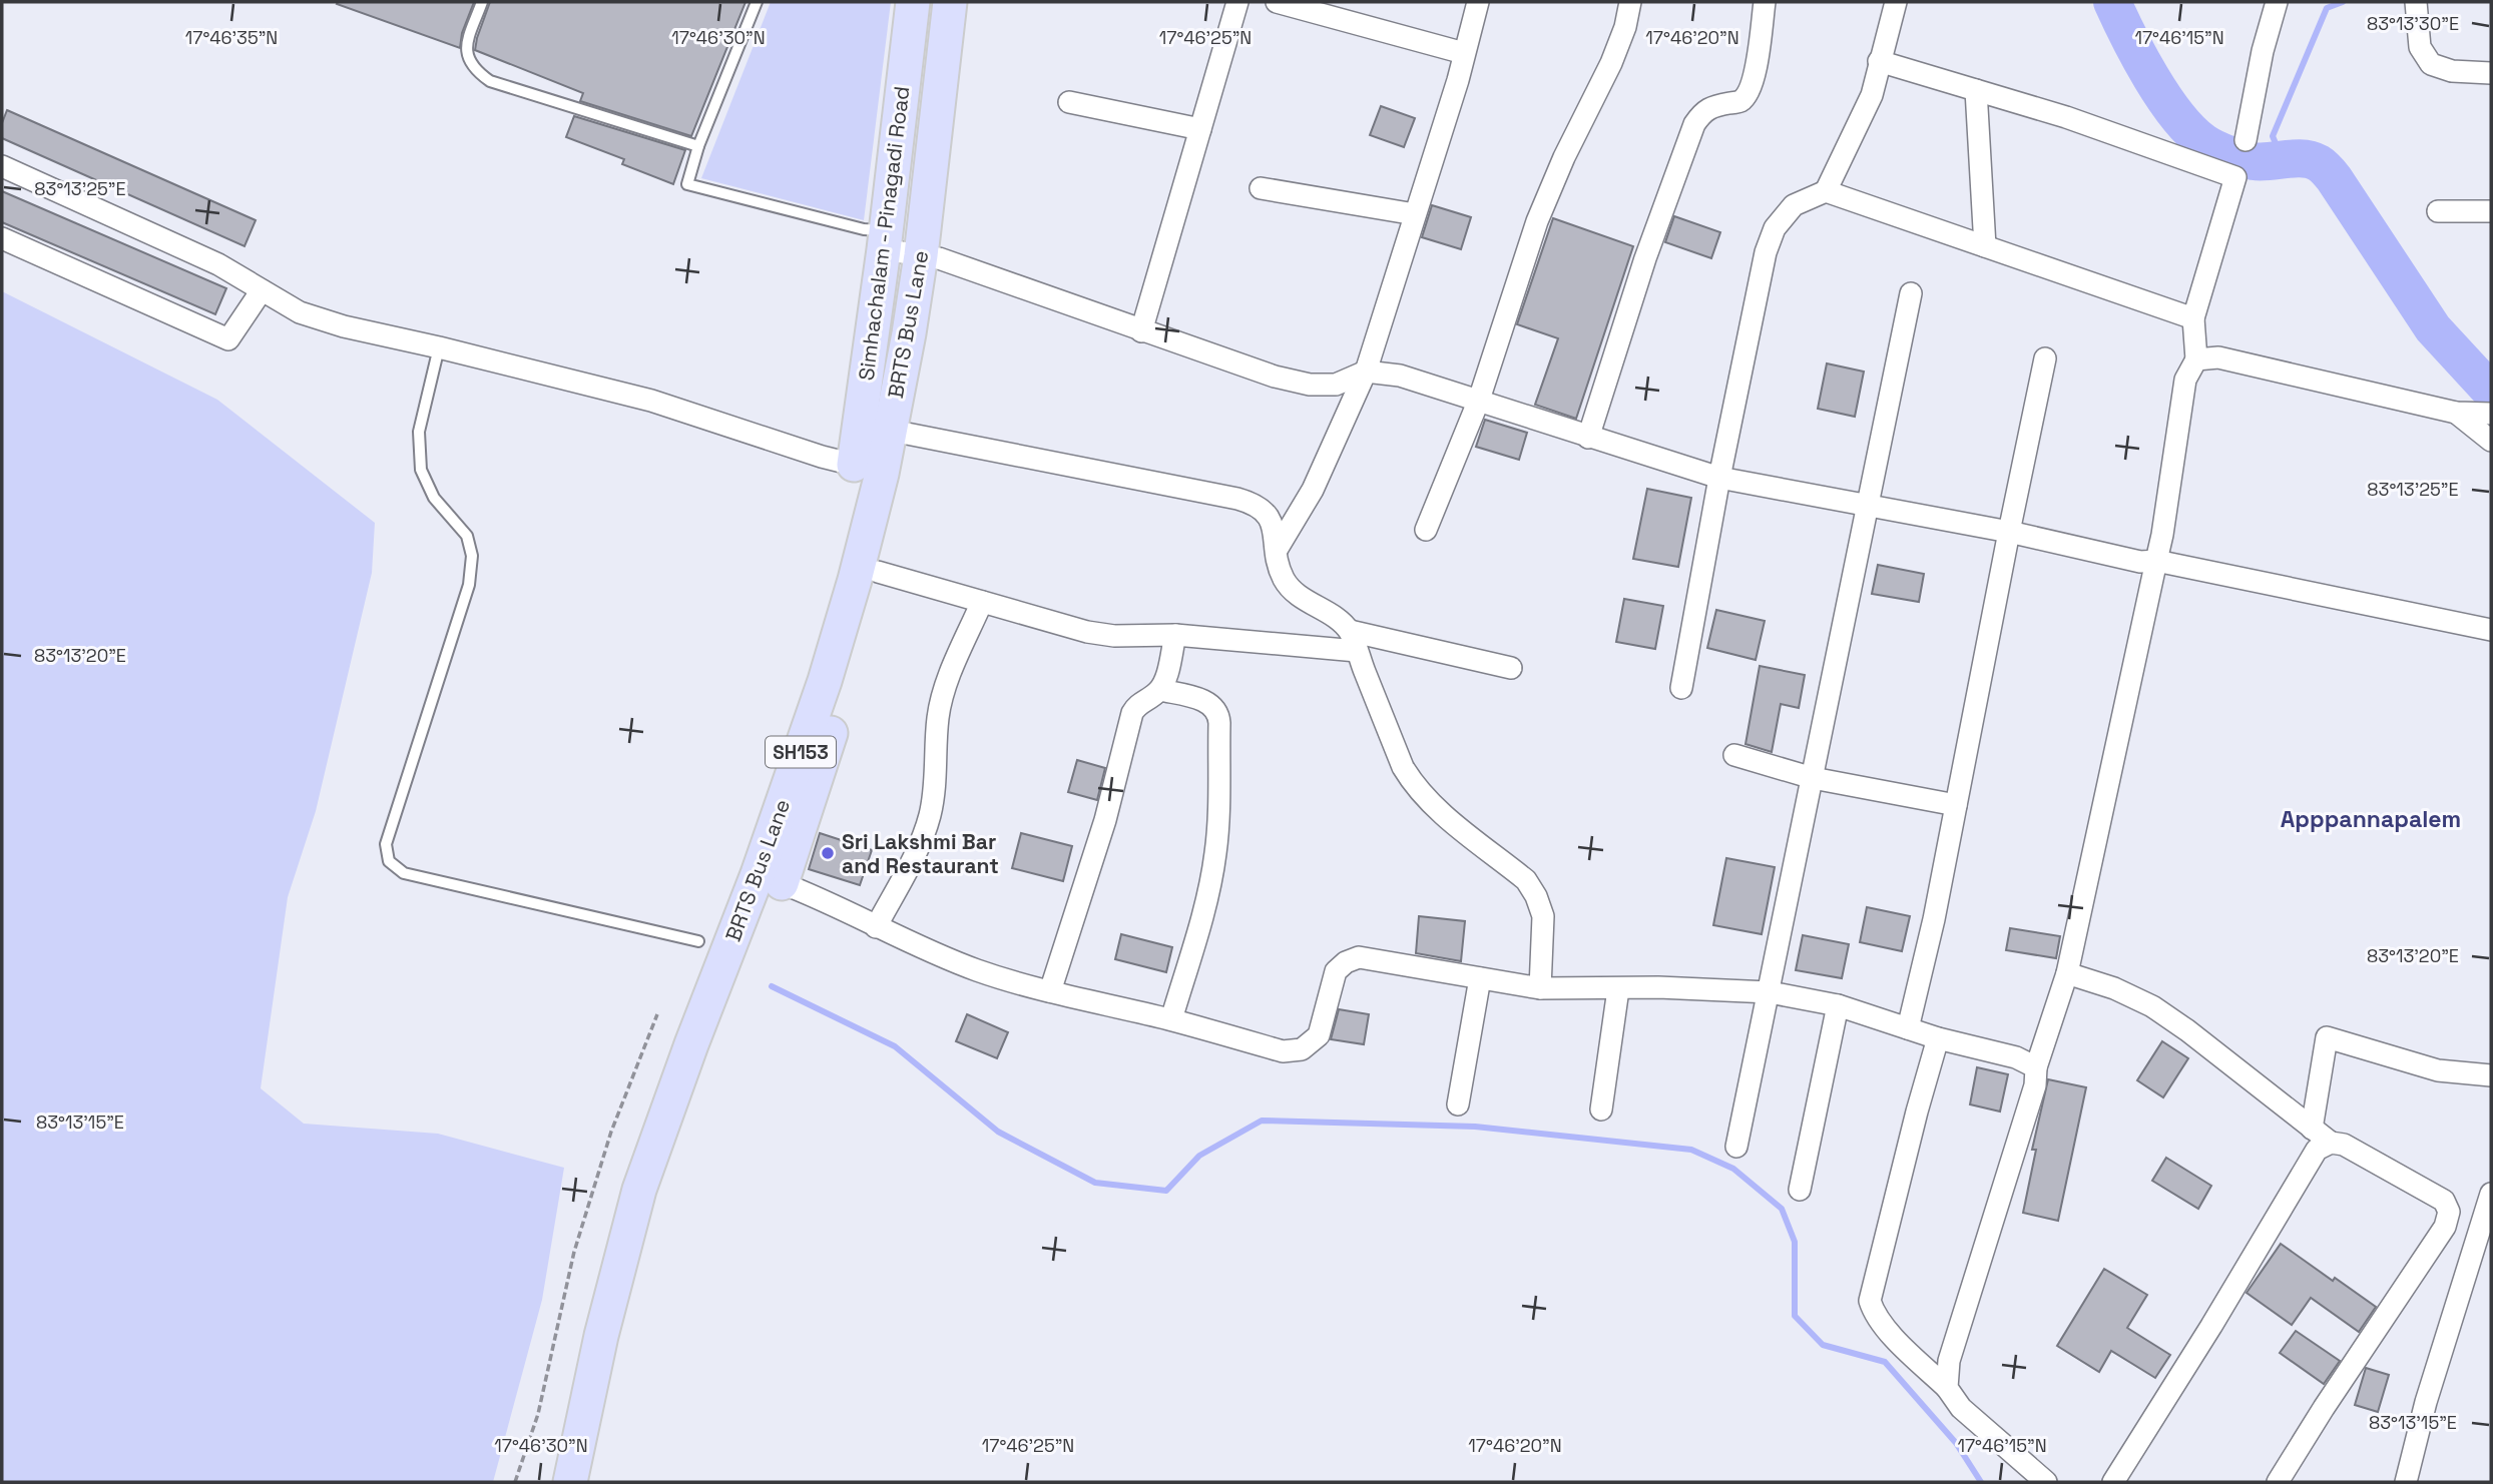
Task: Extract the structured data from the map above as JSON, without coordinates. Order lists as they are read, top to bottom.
{
  "streets": {
    "main road": ["Simhachalam - Pinagadi Road", "BRTS Bus Lane", "SH153"]
  },
  "districts": ["Apppannapalem"],
  "places": ["Sri Lakshmi Bar and Restaurant"],
  "coordinates": [
    "83°13'30\"E",
    "17°46'35\"N",
    "17°46'30\"N",
    "17°46'25\"N",
    "17°46'20\"N",
    "17°46'15\"N",
    "83°13'25\"E",
    "83°13'20\"E",
    "83°13'15\"E"
  ]
}
